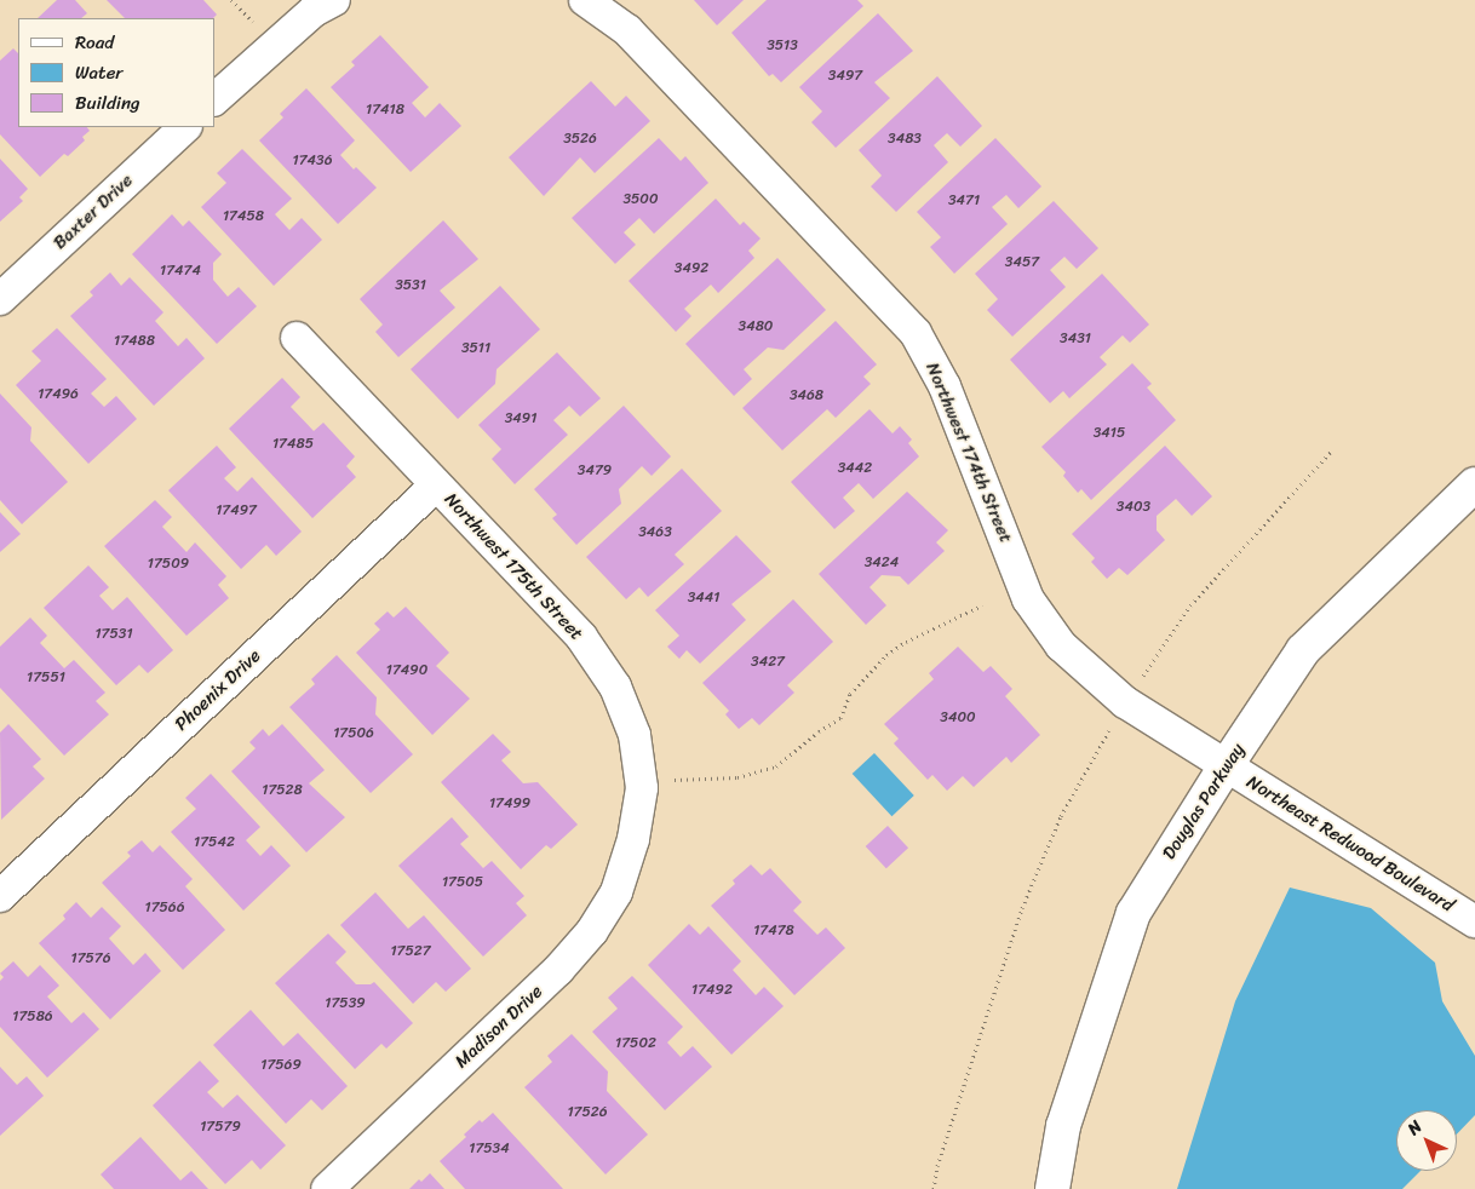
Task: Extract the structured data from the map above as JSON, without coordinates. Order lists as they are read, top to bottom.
{
  "streets": {
    "street": [
      "Baxter Drive",
      "Northwest 174th Street",
      "Northwest 175th Street",
      "Phoenix Drive",
      "Douglas Parkway",
      "Northeast Redwood Boulevard",
      "Madison Drive"
    ]
  },
  "crossings": [
    ["Northwest 174th Street", "Douglas Parkway"],
    ["Northwest 174th Street", "Northeast Redwood Boulevard"],
    ["Northwest 175th Street", "Phoenix Drive"],
    ["Northwest 175th Street", "Madison Drive"],
    ["Douglas Parkway", "Northeast Redwood Boulevard"]
  ],
  "house_numbers": [
    "3513",
    "3497",
    "17418",
    "3526",
    "3483",
    "17436",
    "3500",
    "3471",
    "17458",
    "3457",
    "3492",
    "17474",
    "3531",
    "3480",
    "3431",
    "17488",
    "3511",
    "17496",
    "3468",
    "3491",
    "3415",
    "17485",
    "3442",
    "3479",
    "3403",
    "17497",
    "3463",
    "3424",
    "17509",
    "3441",
    "17531",
    "3427",
    "17490",
    "17551",
    "3400",
    "17506",
    "17528",
    "17499",
    "17542",
    "17505",
    "17566",
    "17478",
    "17527",
    "17576",
    "17492",
    "17539",
    "17586",
    "17502",
    "17569",
    "17526",
    "17579",
    "17534"
  ],
  "legend": ["Road", "Water", "Building"],
  "north": "top left"
}
